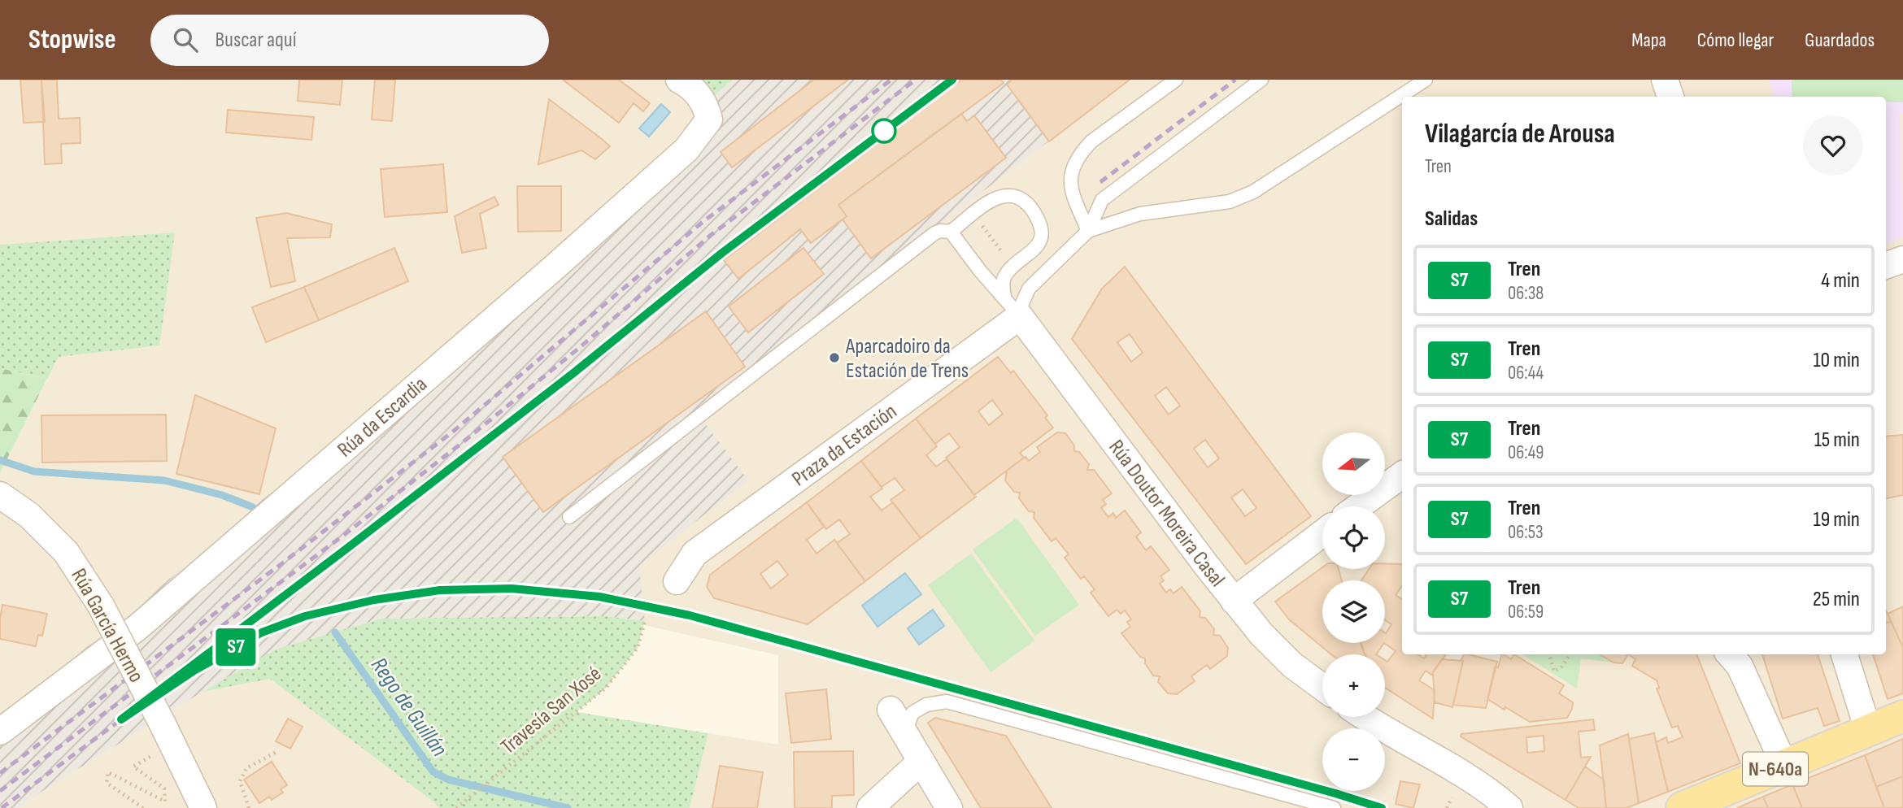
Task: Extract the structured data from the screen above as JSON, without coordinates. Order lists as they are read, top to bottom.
{
  "streets": {
    "main road": ["N-640a"],
    "street": [
      "Rúa da Escardia",
      "Praza da Estación",
      "Rúa Doutor Moreira Casal",
      "Rúa García Hermo"
    ],
    "path": ["Travesía San Xosé"]
  },
  "crossings": [
    ["Praza da Estación", "Rúa Doutor Moreira Casal"]
  ],
  "water": ["Rego de Guillán"],
  "places": ["Aparcadoiro da Estación de Trens"],
  "north": "left",
  "page": {
    "header": "Stopwise",
    "search": "Buscar aquí",
    "nav": ["Mapa", "Cómo llegar", "Guardados"],
    "on_map": "S7",
    "heading": [
      ["Vilagarcía de Arousa", "Tren"],
      "Salidas"
    ],
    "list": [
      {
        "mark": "S7",
        "name": "Tren",
        "note": "06:38",
        "value": "4 min"
      },
      {
        "mark": "S7",
        "name": "Tren",
        "note": "06:44",
        "value": "10 min"
      },
      {
        "mark": "S7",
        "name": "Tren",
        "note": "06:49",
        "value": "15 min"
      },
      {
        "mark": "S7",
        "name": "Tren",
        "note": "06:53",
        "value": "19 min"
      },
      {
        "mark": "S7",
        "name": "Tren",
        "note": "06:59",
        "value": "25 min"
      }
    ],
    "map_buttons": ["+", "−"]
  }
}
